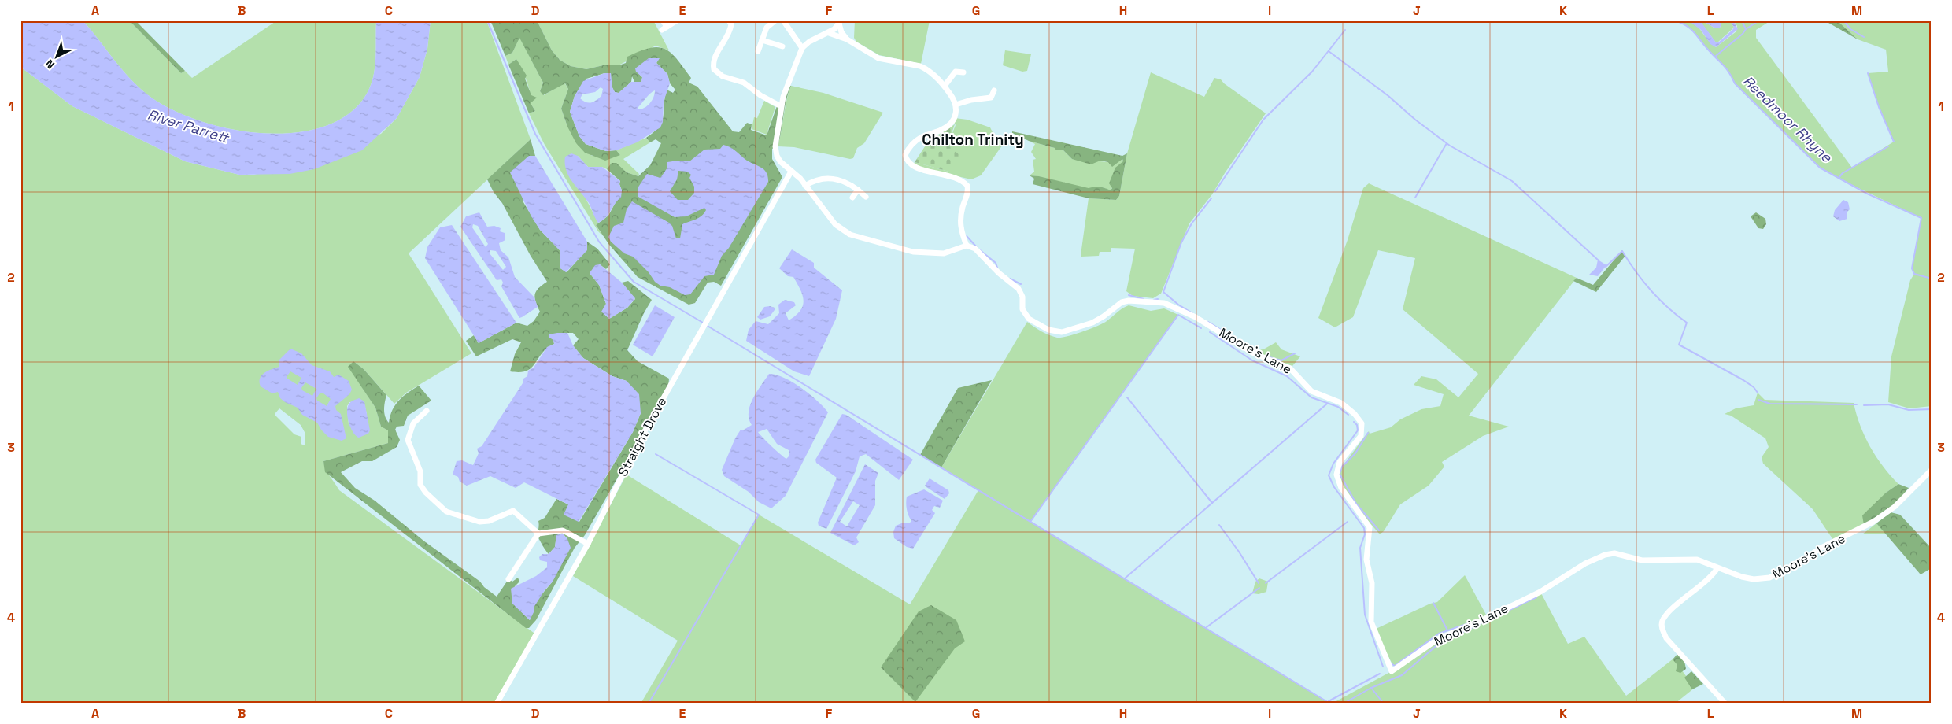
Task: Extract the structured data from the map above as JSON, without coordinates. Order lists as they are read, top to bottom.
{
  "streets": {
    "street": ["Moore's Lane", "Straight Drove"]
  },
  "districts": ["Chilton Trinity"],
  "water": ["Reedmoor Rhyne", "River Parrett"],
  "north": "bottom left",
  "grid": {
    "columns": [
      "A",
      "B",
      "C",
      "D",
      "E",
      "F",
      "G",
      "H",
      "I",
      "J",
      "K",
      "L",
      "M"
    ],
    "rows": [
      "1",
      "2",
      "3",
      "4"
    ]
  }
}
